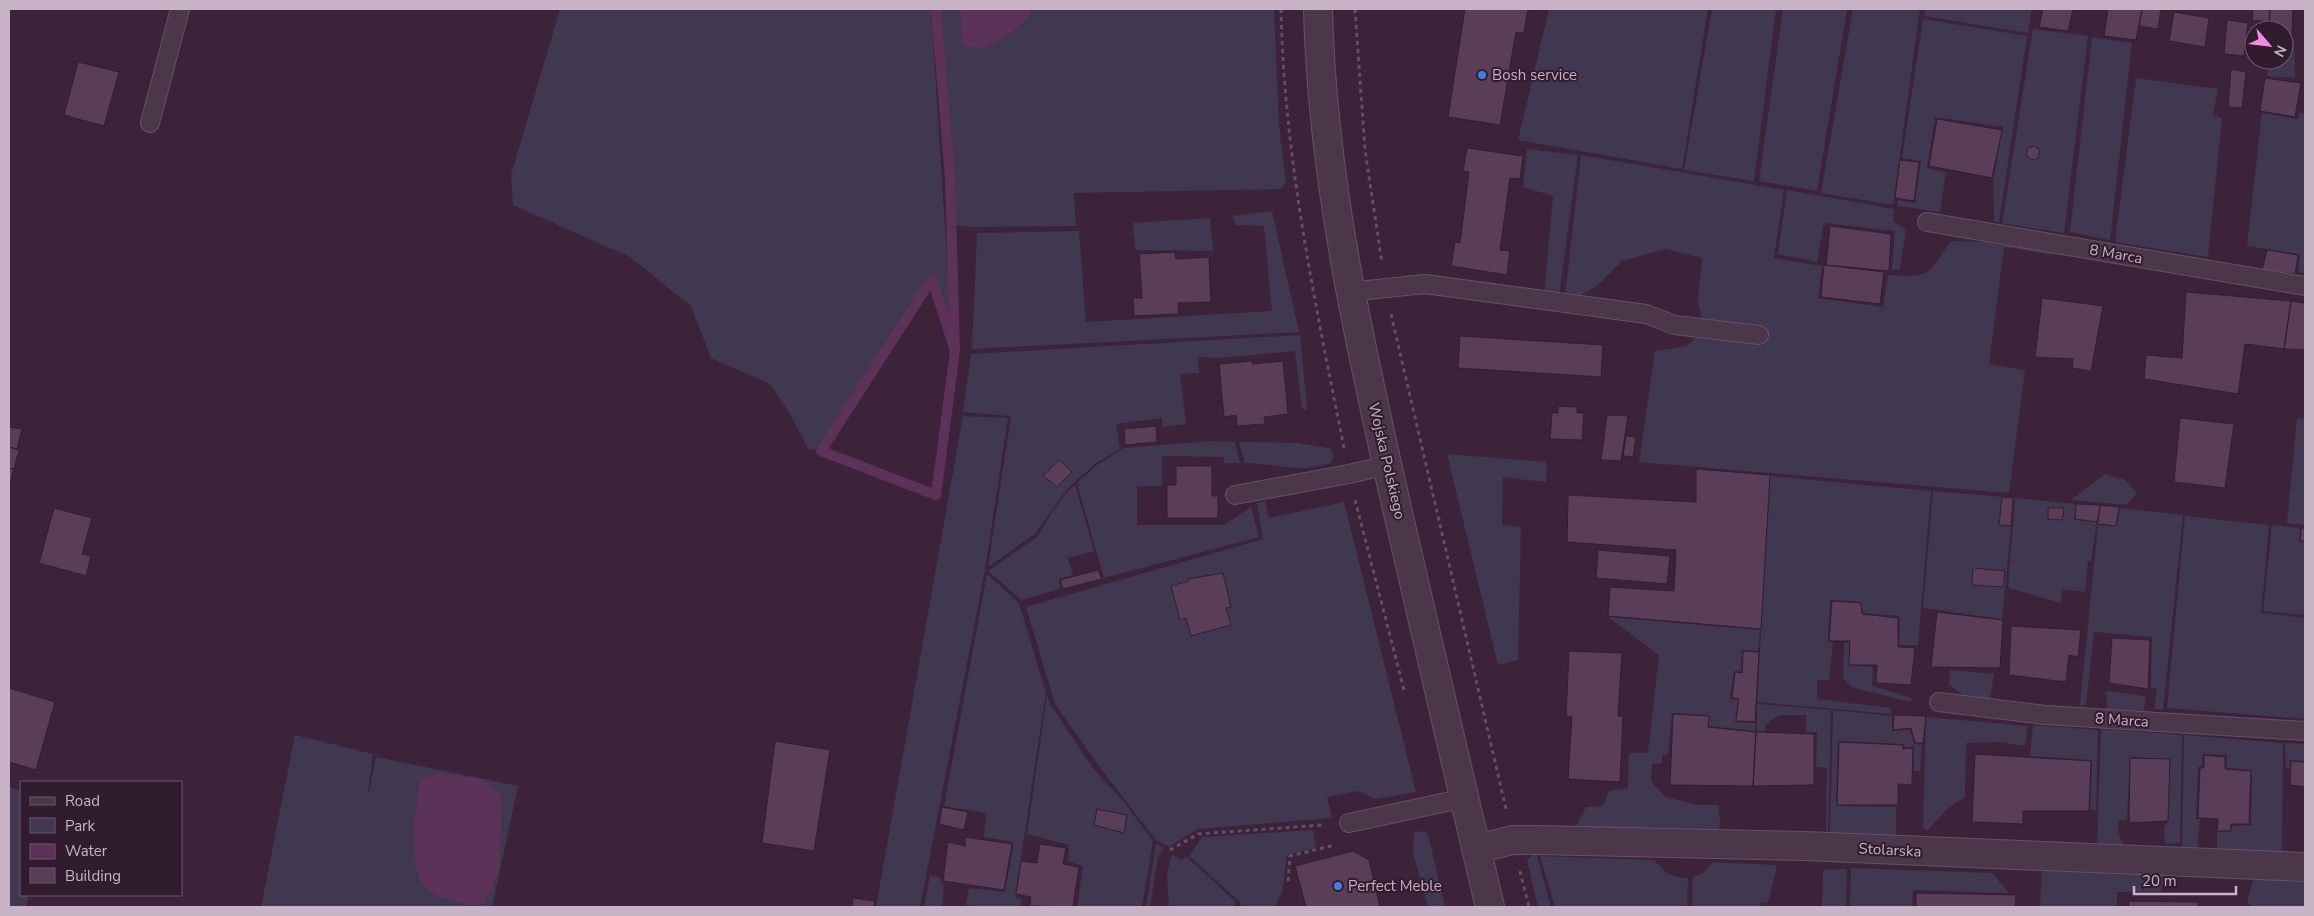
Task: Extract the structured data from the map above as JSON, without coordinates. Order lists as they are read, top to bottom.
{
  "streets": {
    "street": ["Wojska Polskiego", "Stolarska"],
    "lane": ["8 Marca"]
  },
  "crossings": [
    ["Wojska Polskiego", "Stolarska"]
  ],
  "places": ["Bosh service", "Perfect Meble"],
  "legend": [
    "Road",
    "Park",
    "Water",
    "Building"
  ],
  "scale_bar": "20 m",
  "north": "bottom right"
}
